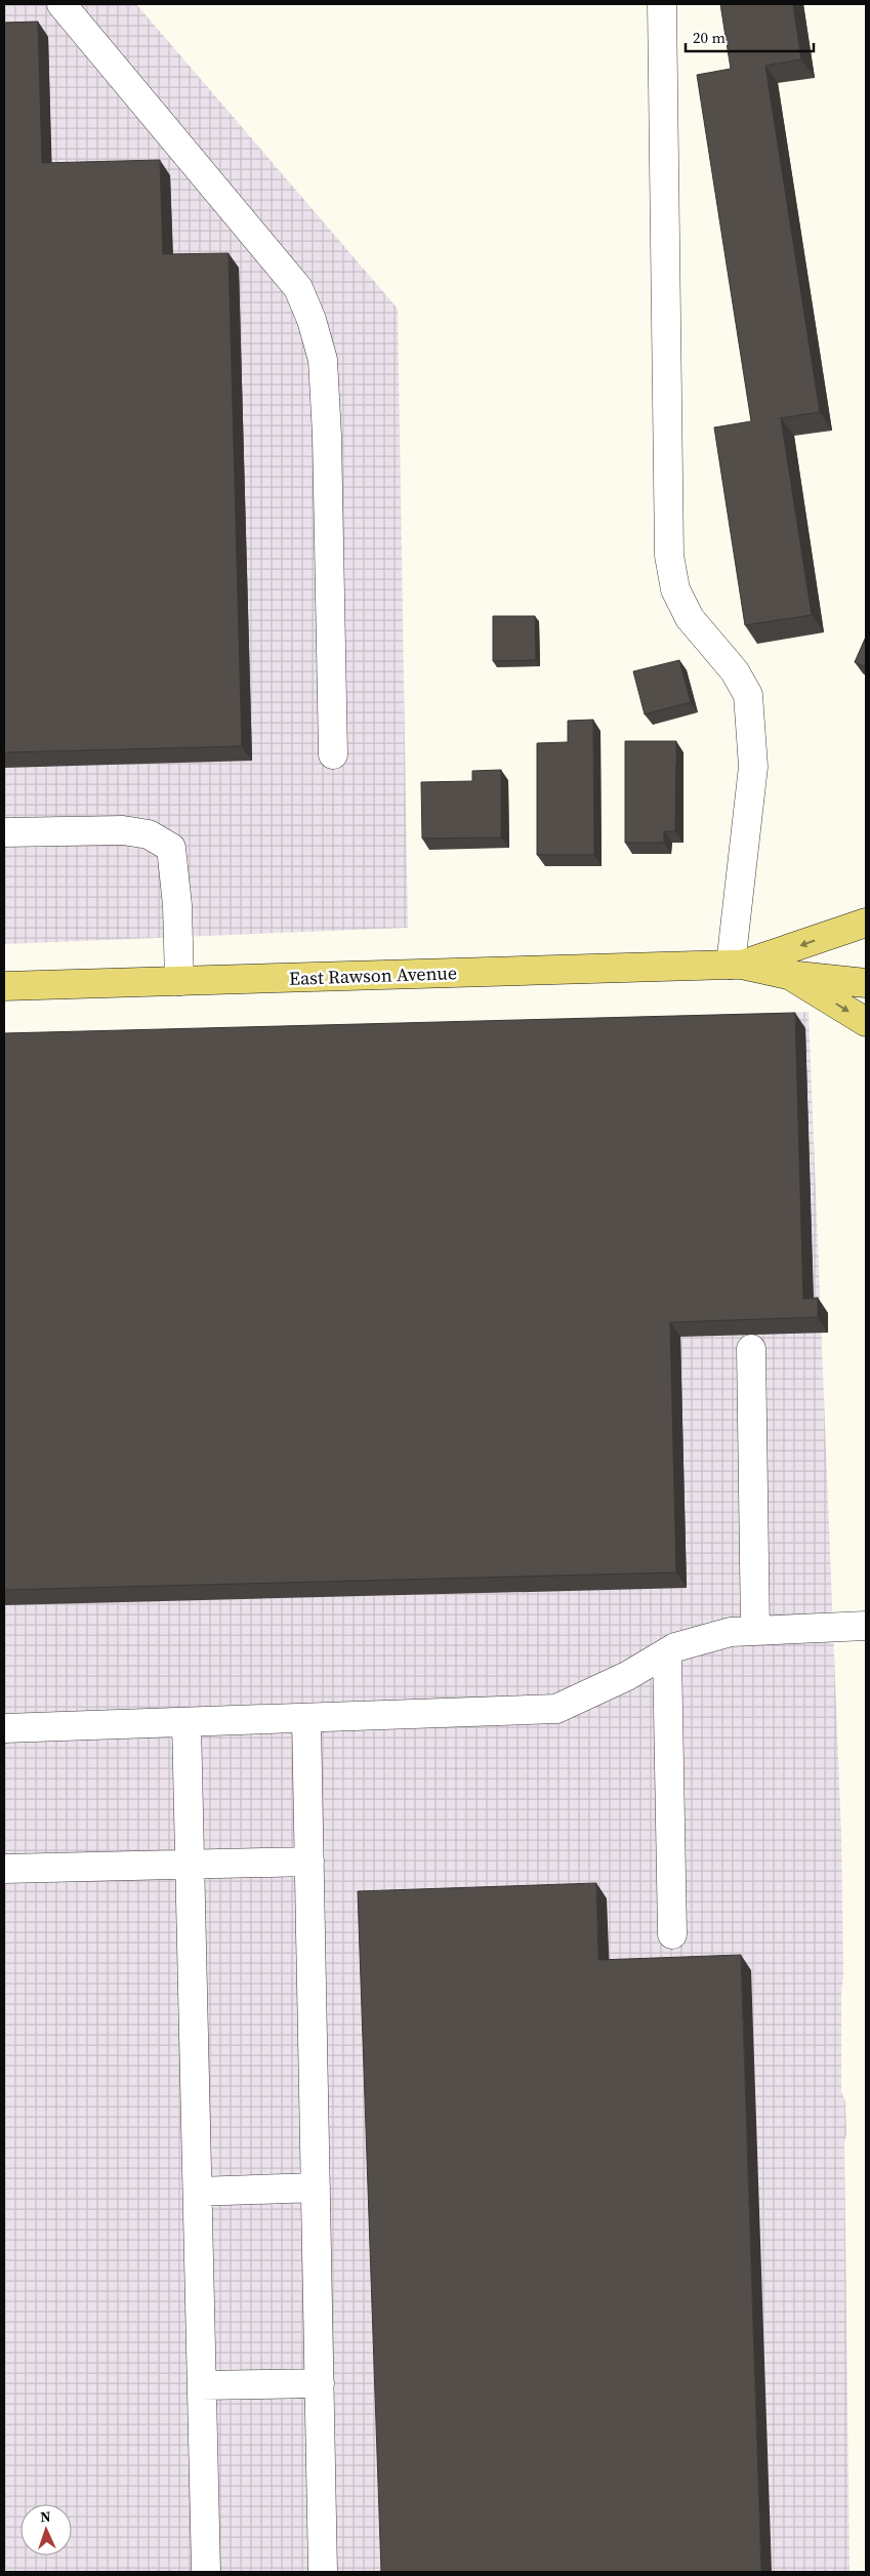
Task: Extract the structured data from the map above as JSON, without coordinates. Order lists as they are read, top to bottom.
{
  "streets": {
    "main road": ["East Rawson Avenue"]
  },
  "scale_bar": "20 m",
  "north": "top"
}
